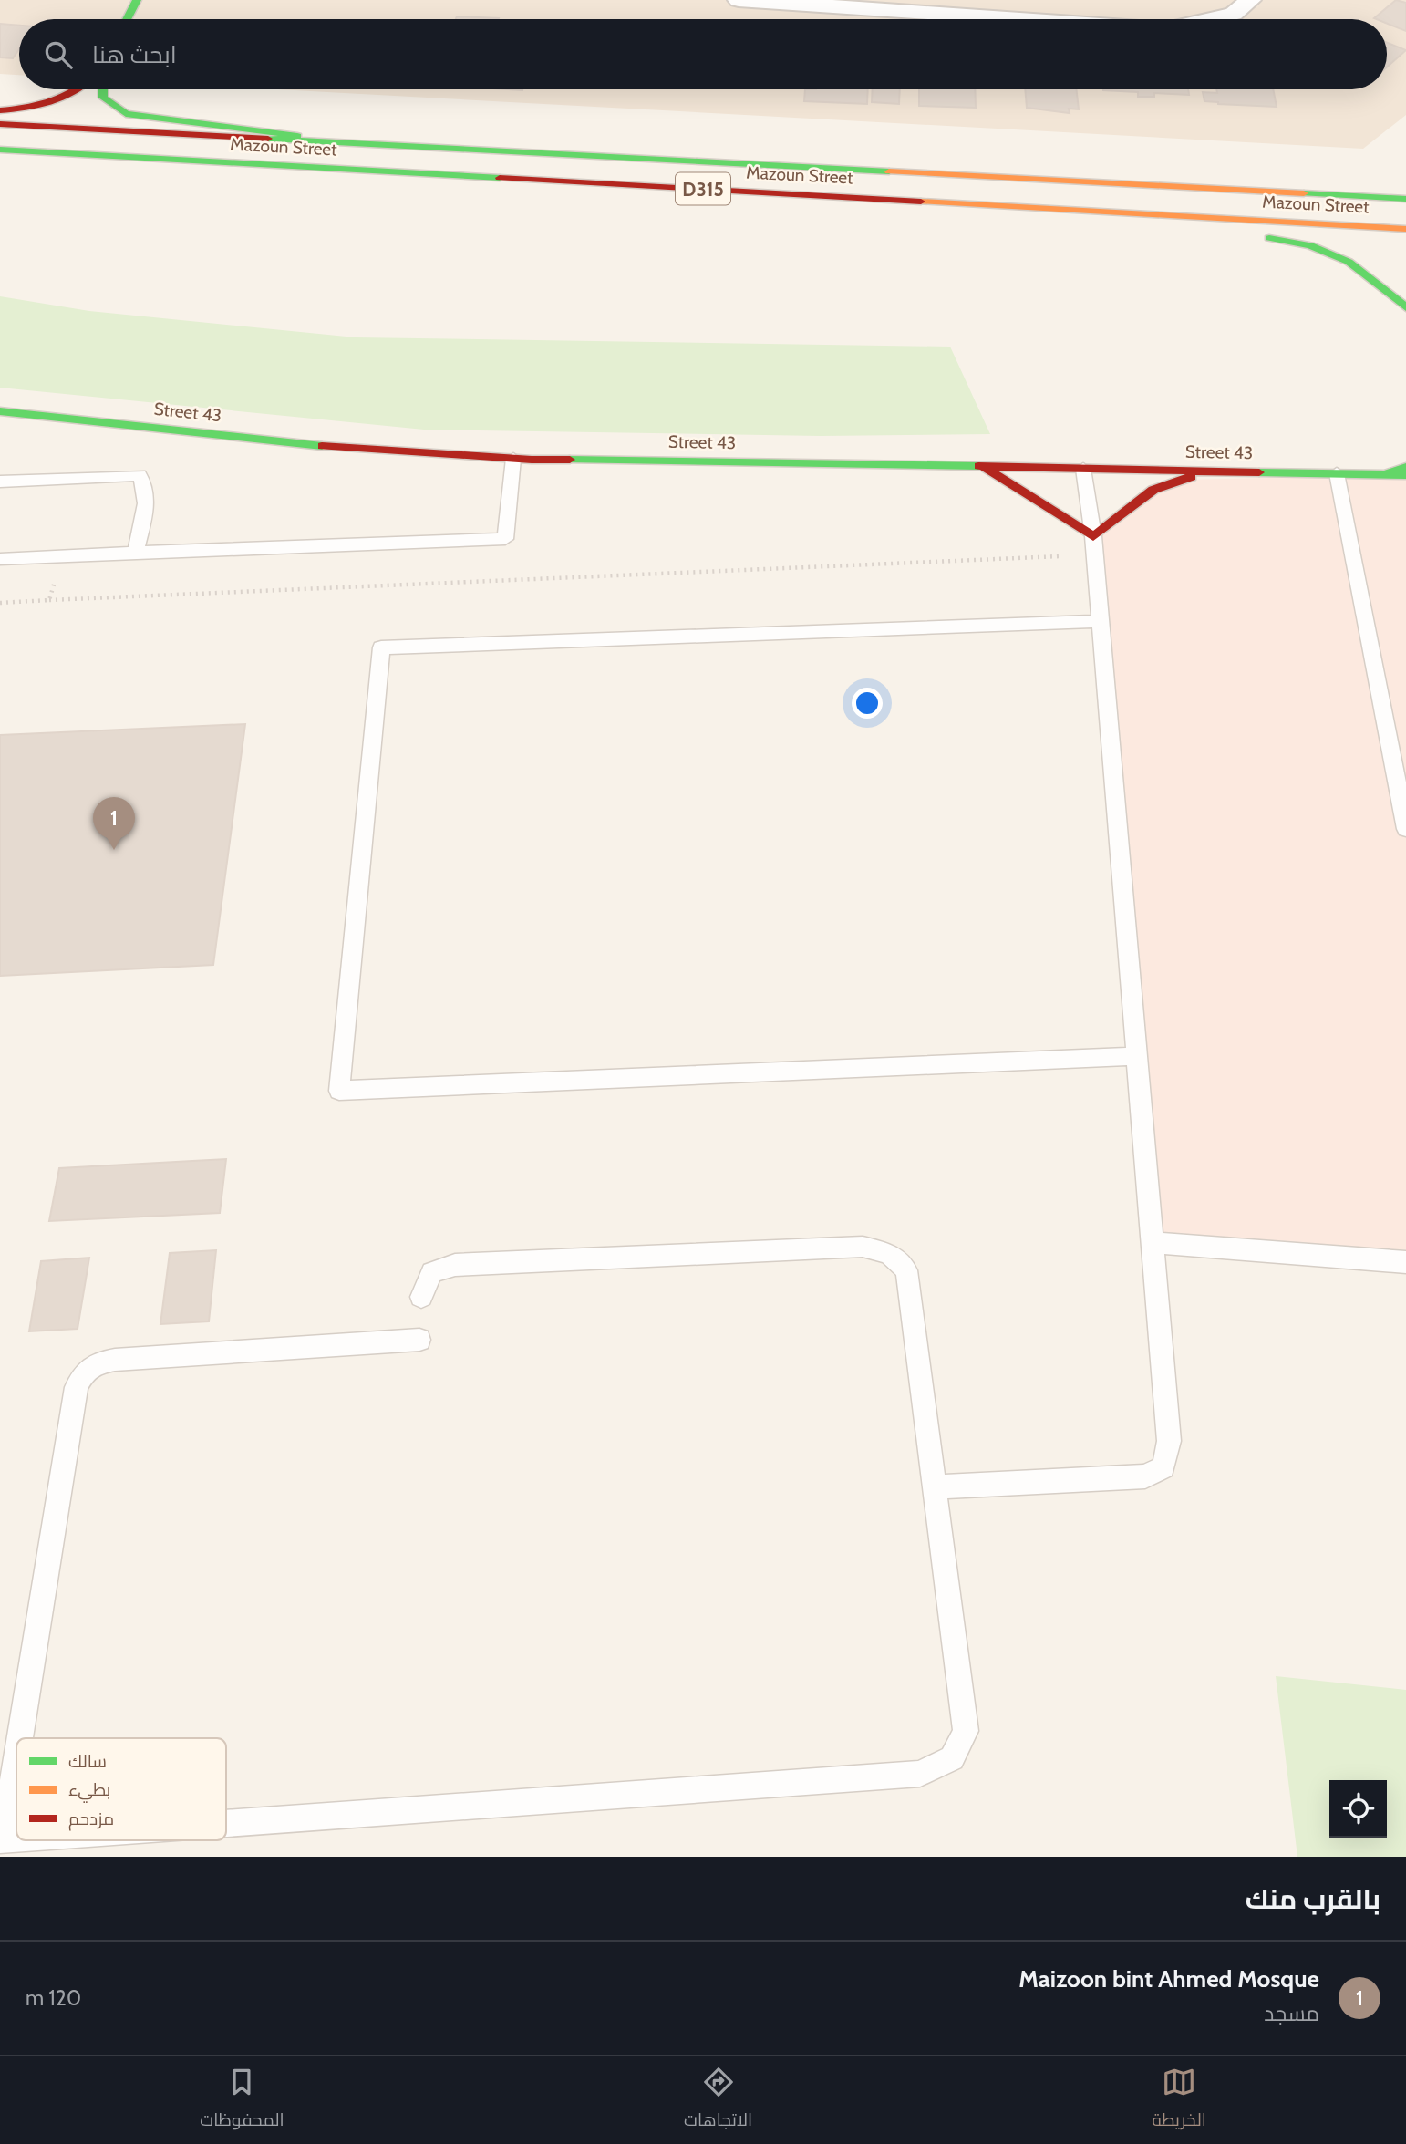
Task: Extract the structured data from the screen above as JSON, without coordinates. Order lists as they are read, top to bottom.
{
  "streets": {
    "main road": ["Mazoun Street", "D315", "Street 43"]
  },
  "legend": ["سالك", "بطيء", "مزدحم"],
  "page": {
    "search": "ابحث هنا",
    "pins": "1",
    "heading": "بالقرب منك",
    "list": [
      {
        "mark": "1",
        "name": "Maizoon bint Ahmed Mosque",
        "note": "مسجد",
        "value": "120 m"
      }
    ],
    "nav": ["الخريطة", "الاتجاهات", "المحفوظات"]
  }
}
